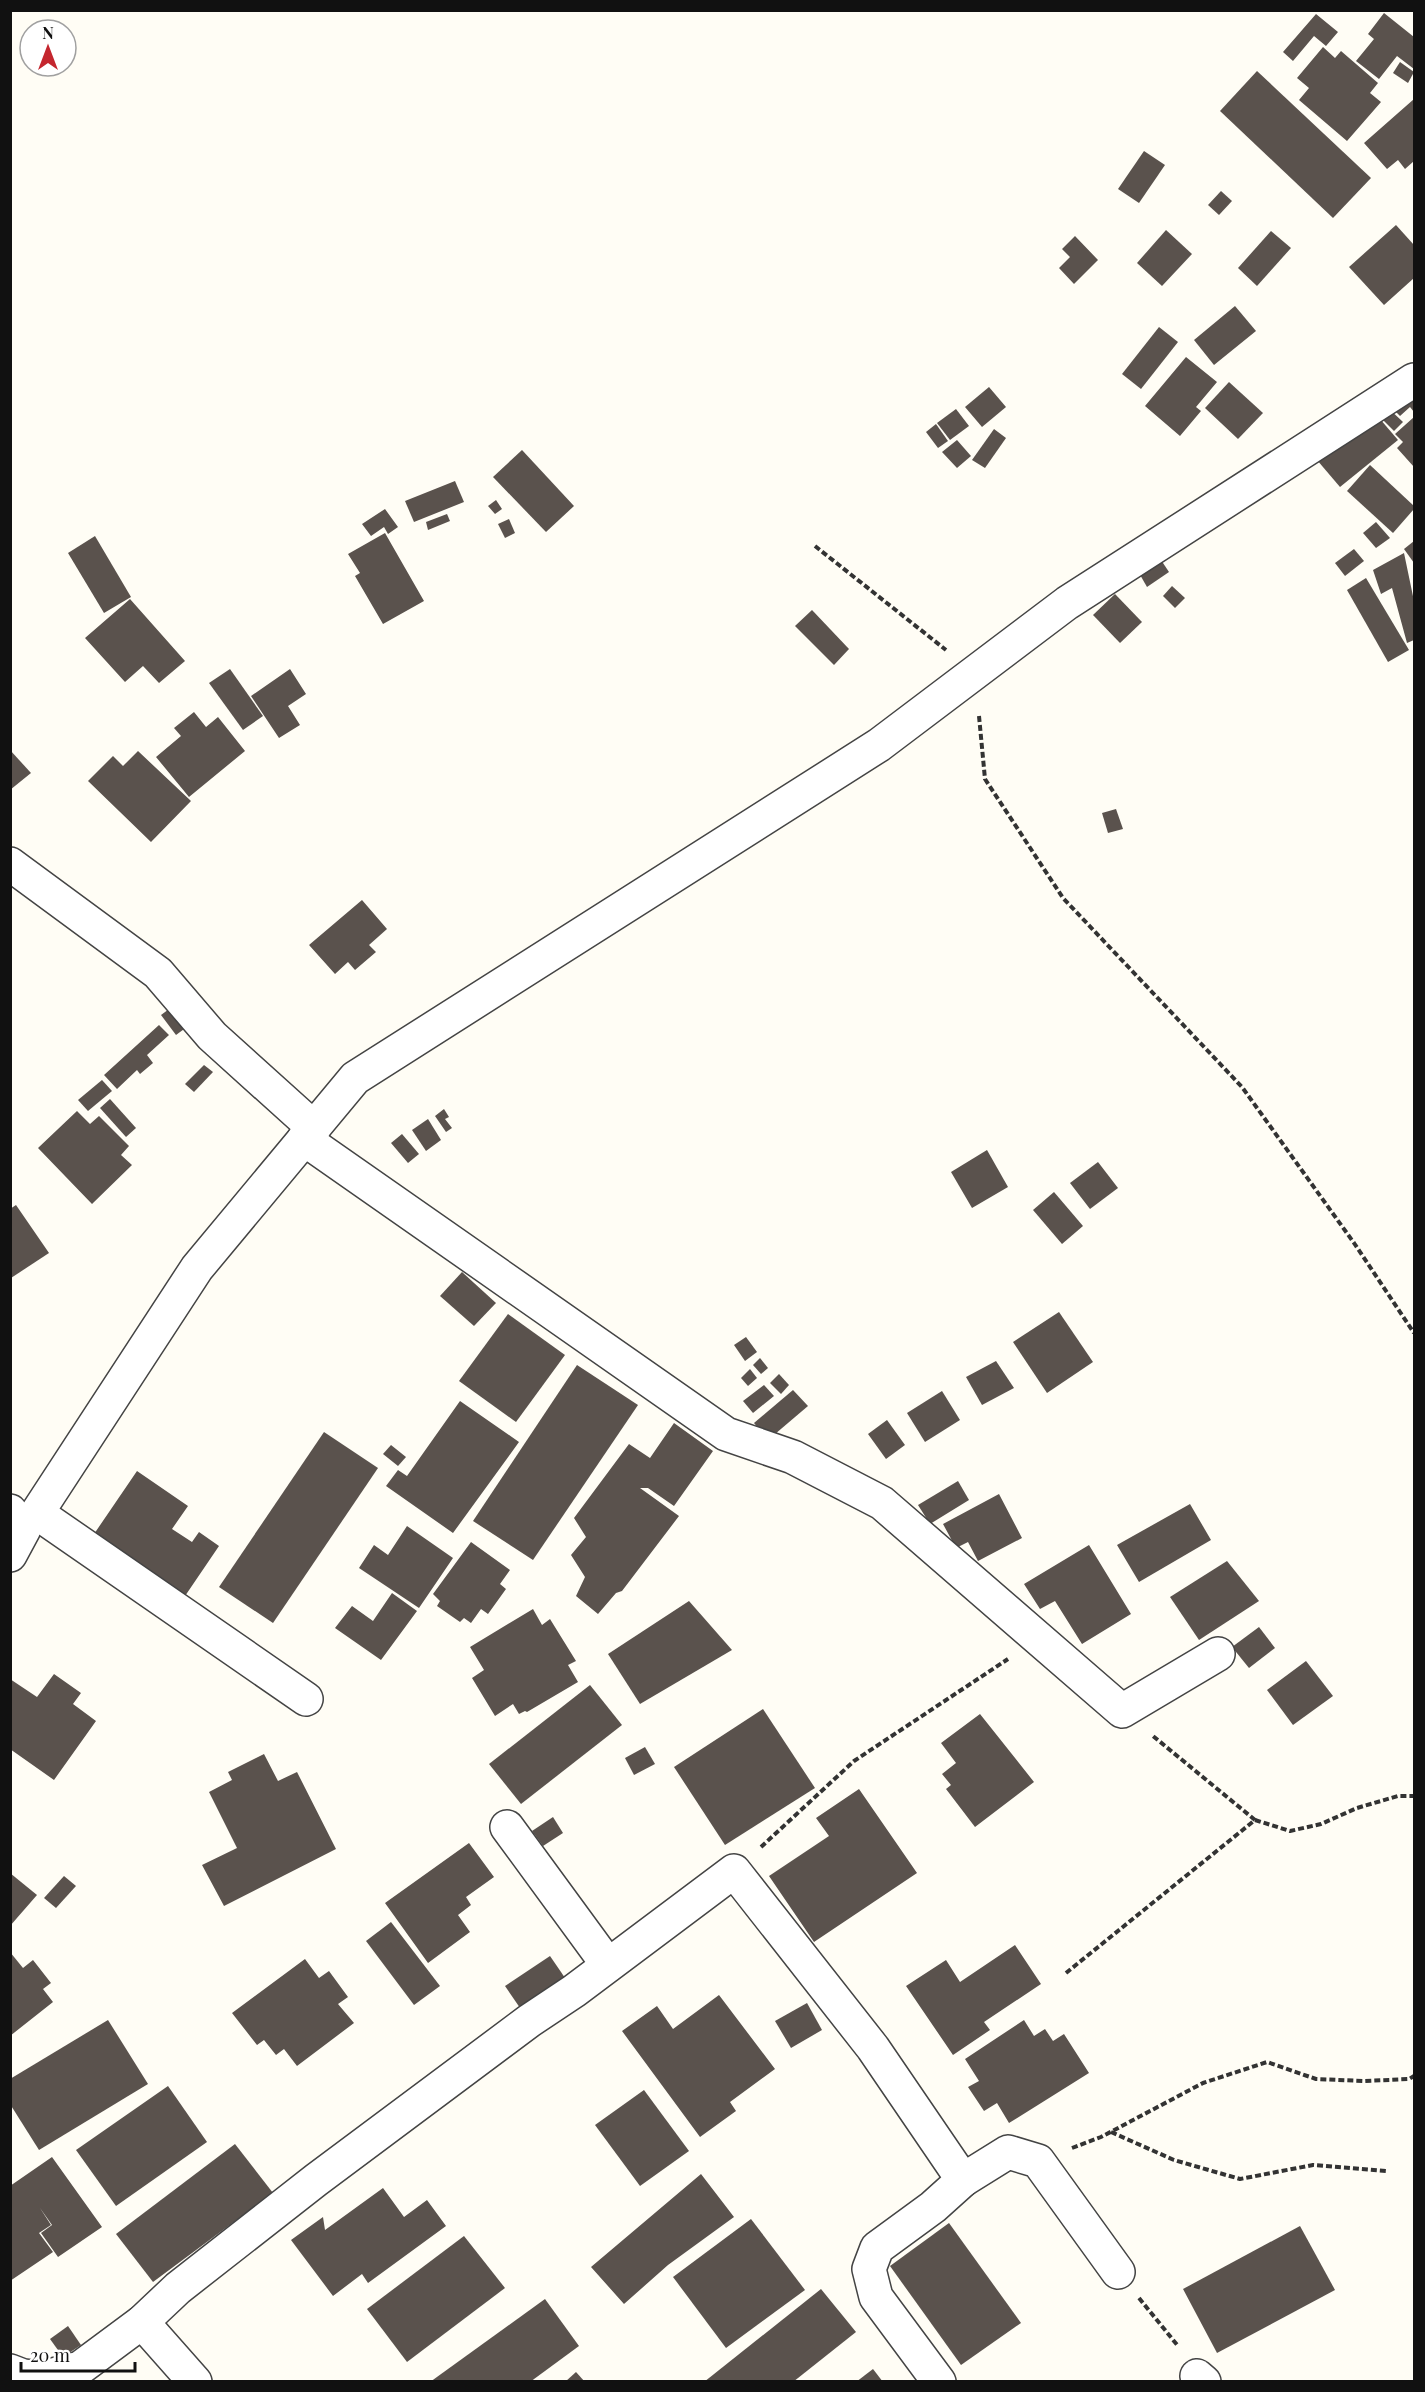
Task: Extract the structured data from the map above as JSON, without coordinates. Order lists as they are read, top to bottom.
{
  "scale_bar": "20 m",
  "north": "top"
}
